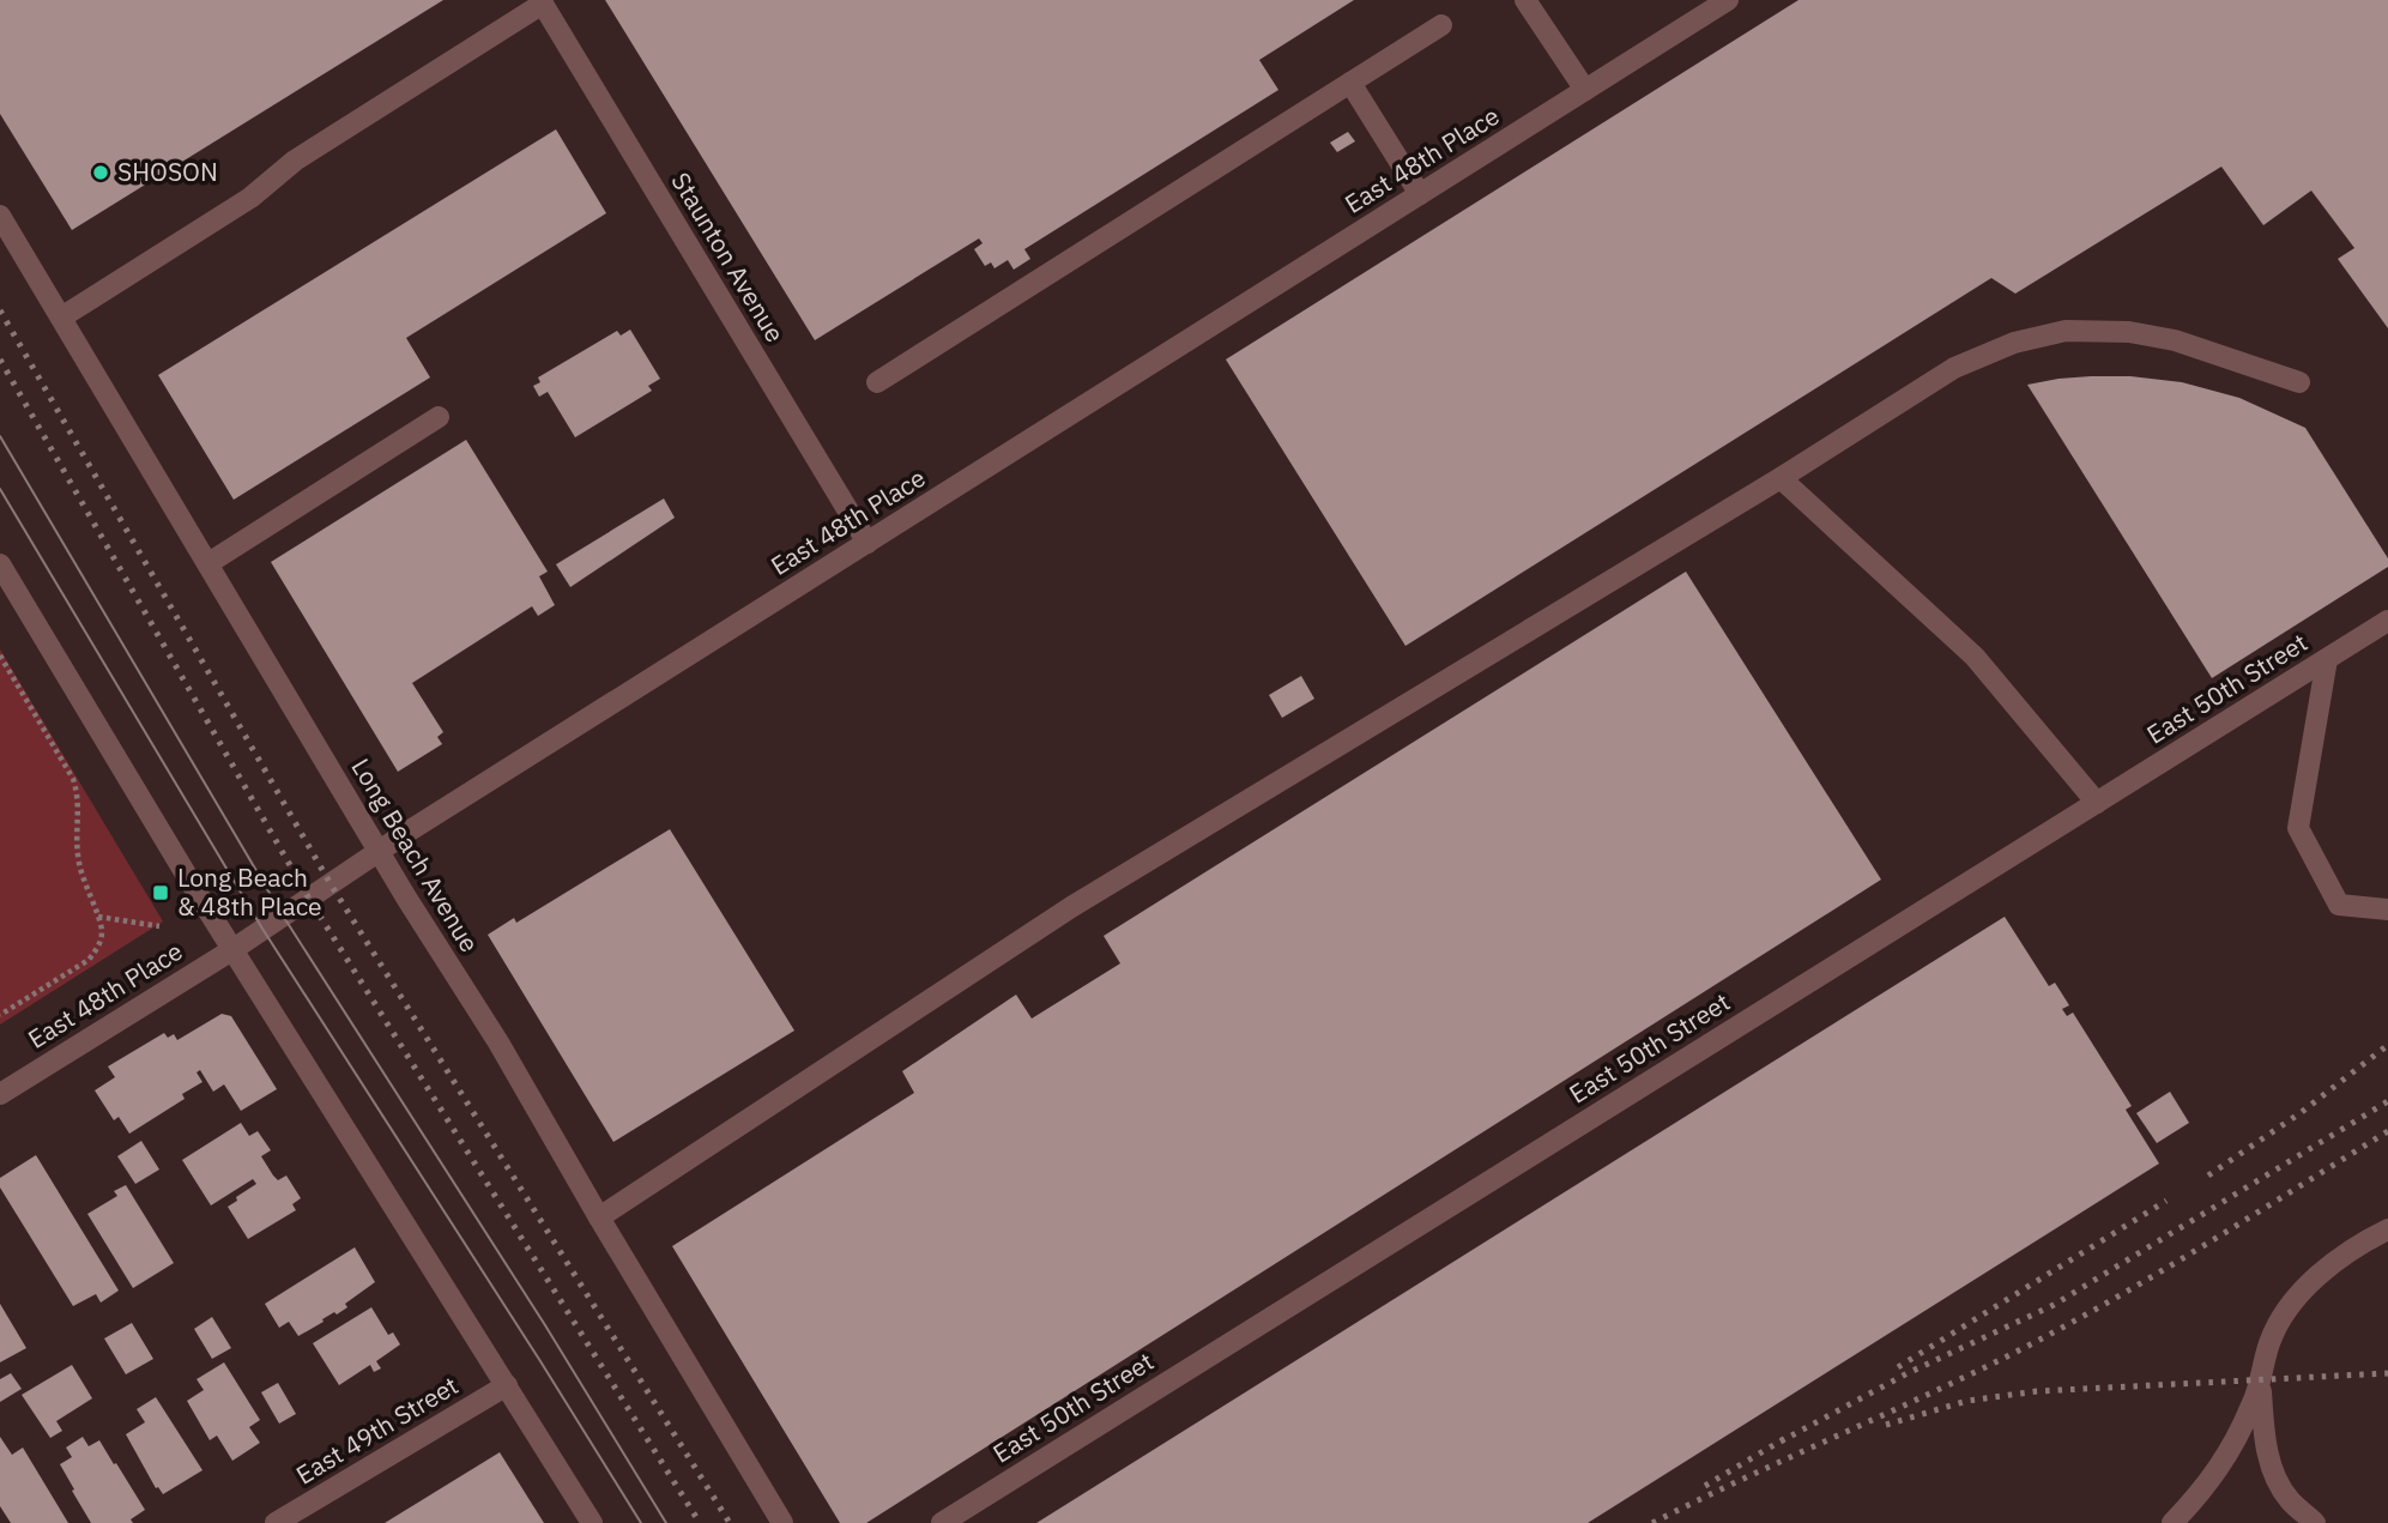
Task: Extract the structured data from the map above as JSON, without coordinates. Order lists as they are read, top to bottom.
{
  "streets": {
    "street": [
      "East 48th Place",
      "Staunton Avenue",
      "East 50th Street",
      "Long Beach Avenue",
      "East 49th Street"
    ]
  },
  "crossings": [
    ["East 48th Place", "Staunton Avenue"],
    ["East 48th Place", "Long Beach Avenue"]
  ],
  "places": {
    "other": ["SHOSON"],
    "transit": ["Long Beach & 48th Place"]
  }
}
